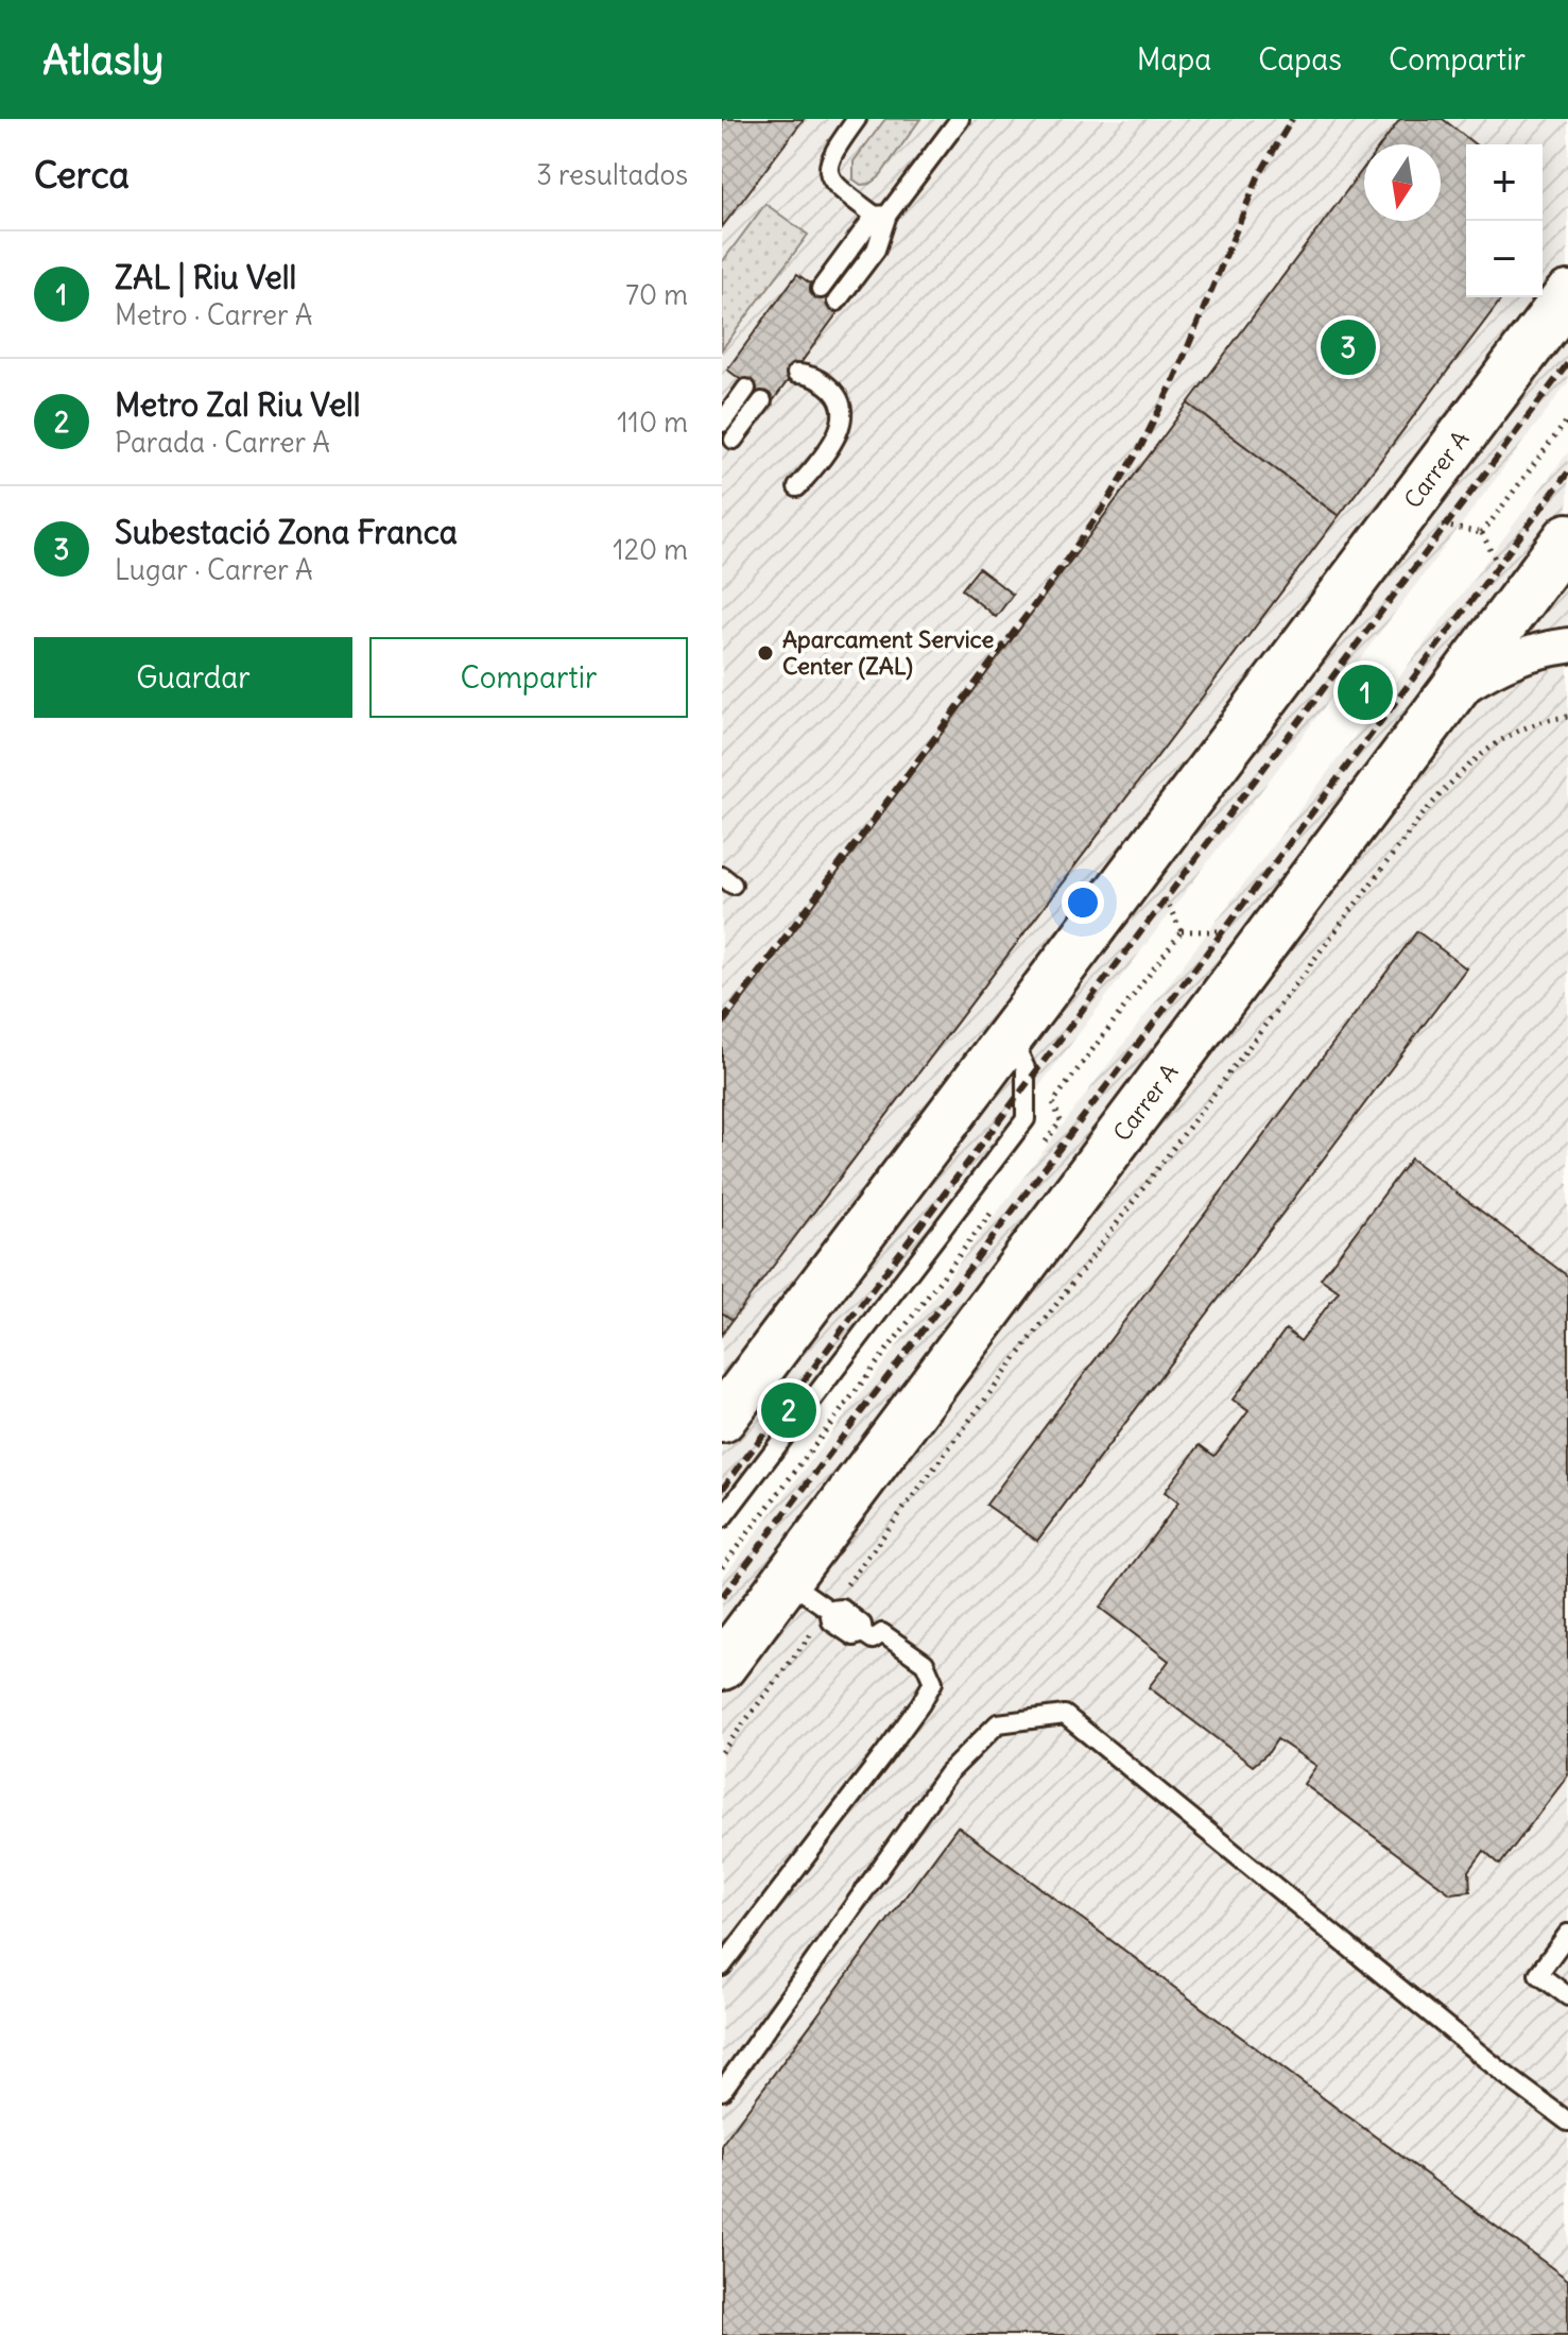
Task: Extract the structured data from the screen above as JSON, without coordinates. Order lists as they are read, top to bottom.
{
  "streets": {
    "main road": ["Carrer A"]
  },
  "places": ["Aparcament Service Center (ZAL)"],
  "north": "bottom",
  "page": {
    "header": "Atlasly",
    "nav": ["Mapa", "Capas", "Compartir"],
    "heading": ["Cerca", "3 resultados"],
    "map_buttons": ["+", "−"],
    "list": [
      {
        "mark": "1",
        "name": "ZAL | Riu Vell",
        "note": "Metro · Carrer A",
        "value": "70 m"
      },
      {
        "mark": "2",
        "name": "Metro Zal Riu Vell",
        "note": "Parada · Carrer A",
        "value": "110 m"
      },
      {
        "mark": "3",
        "name": "Subestació Zona Franca",
        "note": "Lugar · Carrer A",
        "value": "120 m"
      }
    ],
    "pins": ["3", "1", "2"],
    "buttons": ["Guardar", "Compartir"]
  }
}
